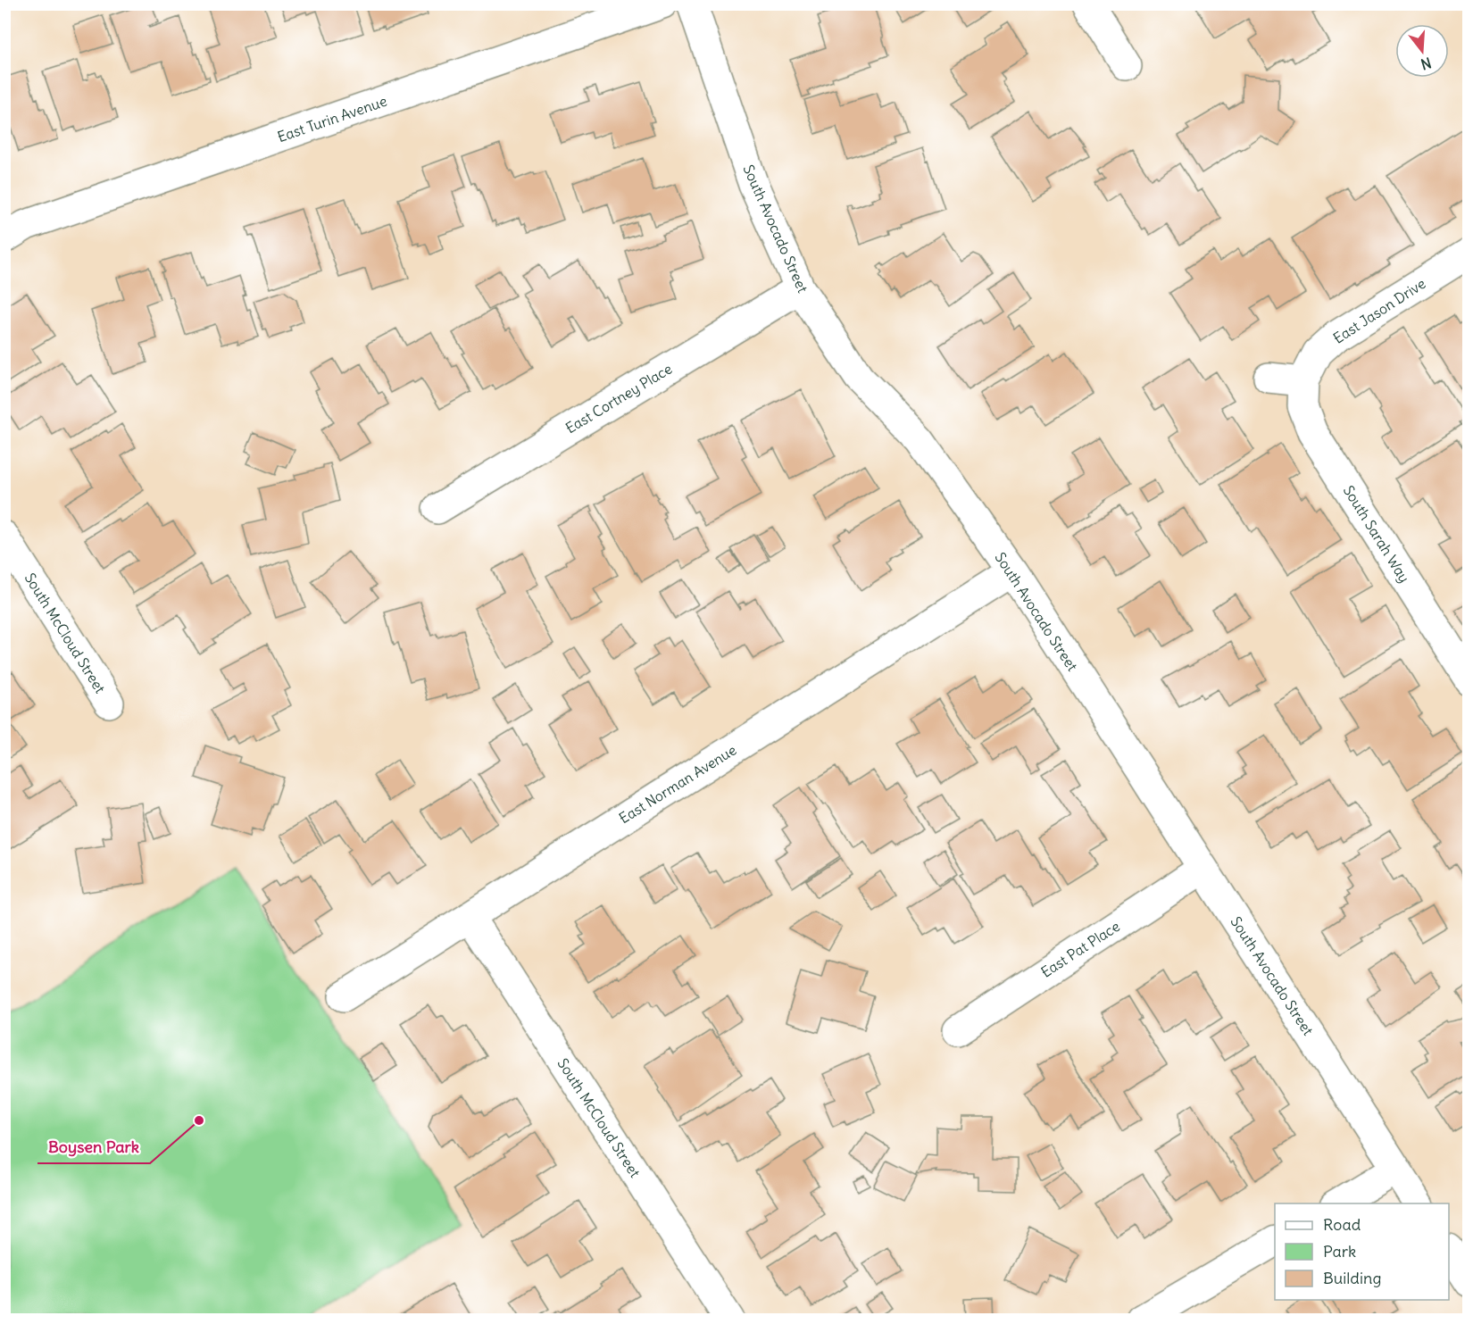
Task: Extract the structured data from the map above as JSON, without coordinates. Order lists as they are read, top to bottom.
{
  "streets": {
    "street": [
      "East Turin Avenue",
      "South Avocado Street",
      "East Jason Drive",
      "East Cortney Place",
      "South Sarah Way",
      "South McCloud Street",
      "East Norman Avenue",
      "East Pat Place"
    ]
  },
  "crossings": [
    ["South Avocado Street", "East Cortney Place"],
    ["South Avocado Street", "East Norman Avenue"],
    ["South Avocado Street", "East Pat Place"],
    ["East Jason Drive", "South Sarah Way"],
    ["South McCloud Street", "East Norman Avenue"]
  ],
  "places": ["Boysen Park"],
  "legend": ["Road", "Park", "Building"],
  "north": "bottom"
}
